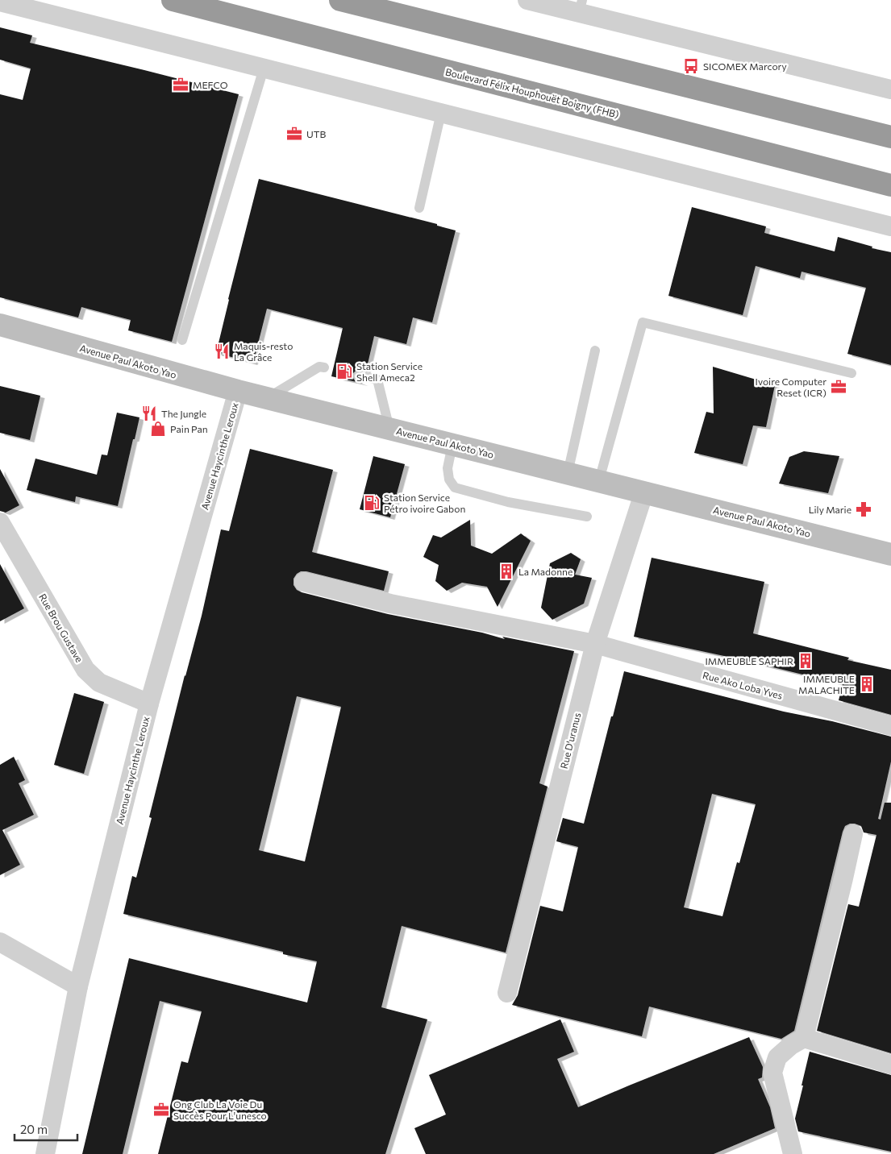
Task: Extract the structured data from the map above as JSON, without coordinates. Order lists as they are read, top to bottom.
{
  "streets": {
    "highway": ["Boulevard Félix Houphouët Boigny (FHB)"],
    "street": [
      "Avenue Paul Akoto Yao",
      "Avenue Haycinthe Leroux",
      "Rue Brou Gustave",
      "Rue Ako Loba Yves",
      "Rue D'uranus"
    ]
  },
  "crossings": [
    ["Avenue Paul Akoto Yao", "Avenue Haycinthe Leroux"],
    ["Avenue Paul Akoto Yao", "Rue D'uranus"],
    ["Avenue Haycinthe Leroux", "Rue Brou Gustave"],
    ["Rue Ako Loba Yves", "Rue D'uranus"]
  ],
  "places": {
    "bus stop": ["SICOMEX Marcory"],
    "office": [
      "MEFCO",
      "UTB",
      "Ivoire Computer Reset (ICR)",
      "Ong Club La Voie Du Succès Pour L'unesco"
    ],
    "restaurant": ["Maquis-resto La Grâce", "The Jungle"],
    "fuel station": ["Station Service Shell Ameca2", "Station Service Pétro ivoire Gabon"],
    "shop": ["Pain Pan"],
    "pharmacy": ["Lily Marie"],
    "building": ["La Madonne", "IMMEUBLE SAPHIR", "IMMEUBLE MALACHITE"]
  },
  "scale_bar": "20 m"
}
